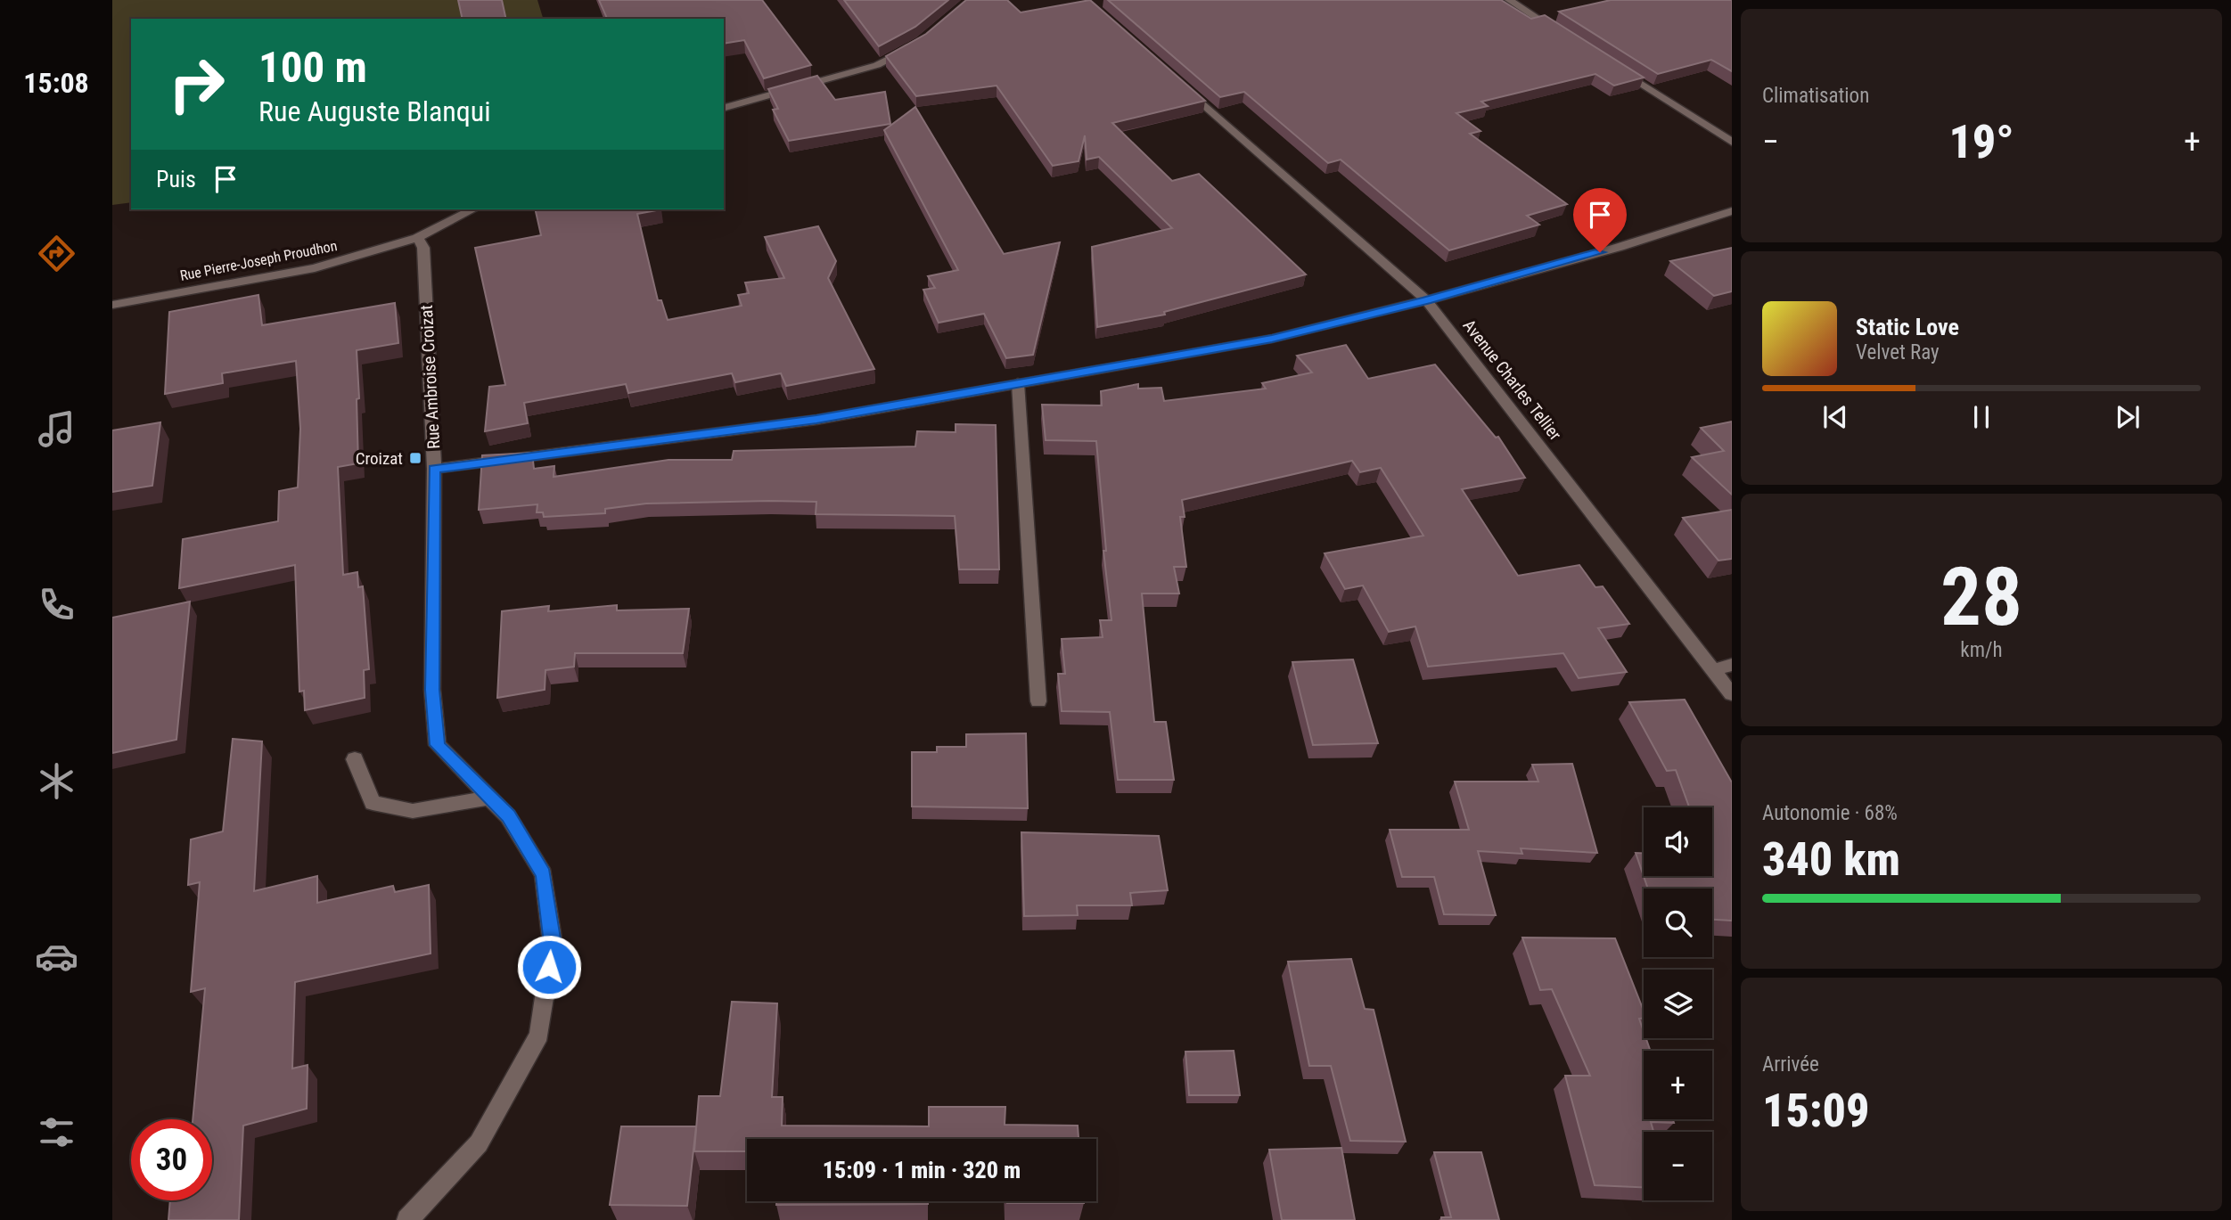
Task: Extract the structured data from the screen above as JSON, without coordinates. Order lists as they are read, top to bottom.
{
  "streets": {
    "street": ["Rue Pierre-Joseph Proudhon", "Rue Ambroise Croizat", "Avenue Charles Tellier"]
  },
  "crossings": [
    ["Rue Pierre-Joseph Proudhon", "Rue Ambroise Croizat"]
  ],
  "places": {
    "transit": ["Croizat"]
  },
  "page": {
    "tabs": "15:08",
    "tile": [
      "Climatisation",
      ["28", "km/h"],
      ["Autonomie · 68%", "340 km"],
      ["Arrivée", "15:09"]
    ],
    "turn": ["100 m", "Rue Auguste Blanqui"],
    "heat": ["−", "19°", "+"],
    "then": "Puis",
    "song": ["Static Love", "Velvet Ray"],
    "map_buttons": ["+", "−"],
    "limit": "30",
    "trip": "15:09 · 1 min · 320 m"
  }
}
